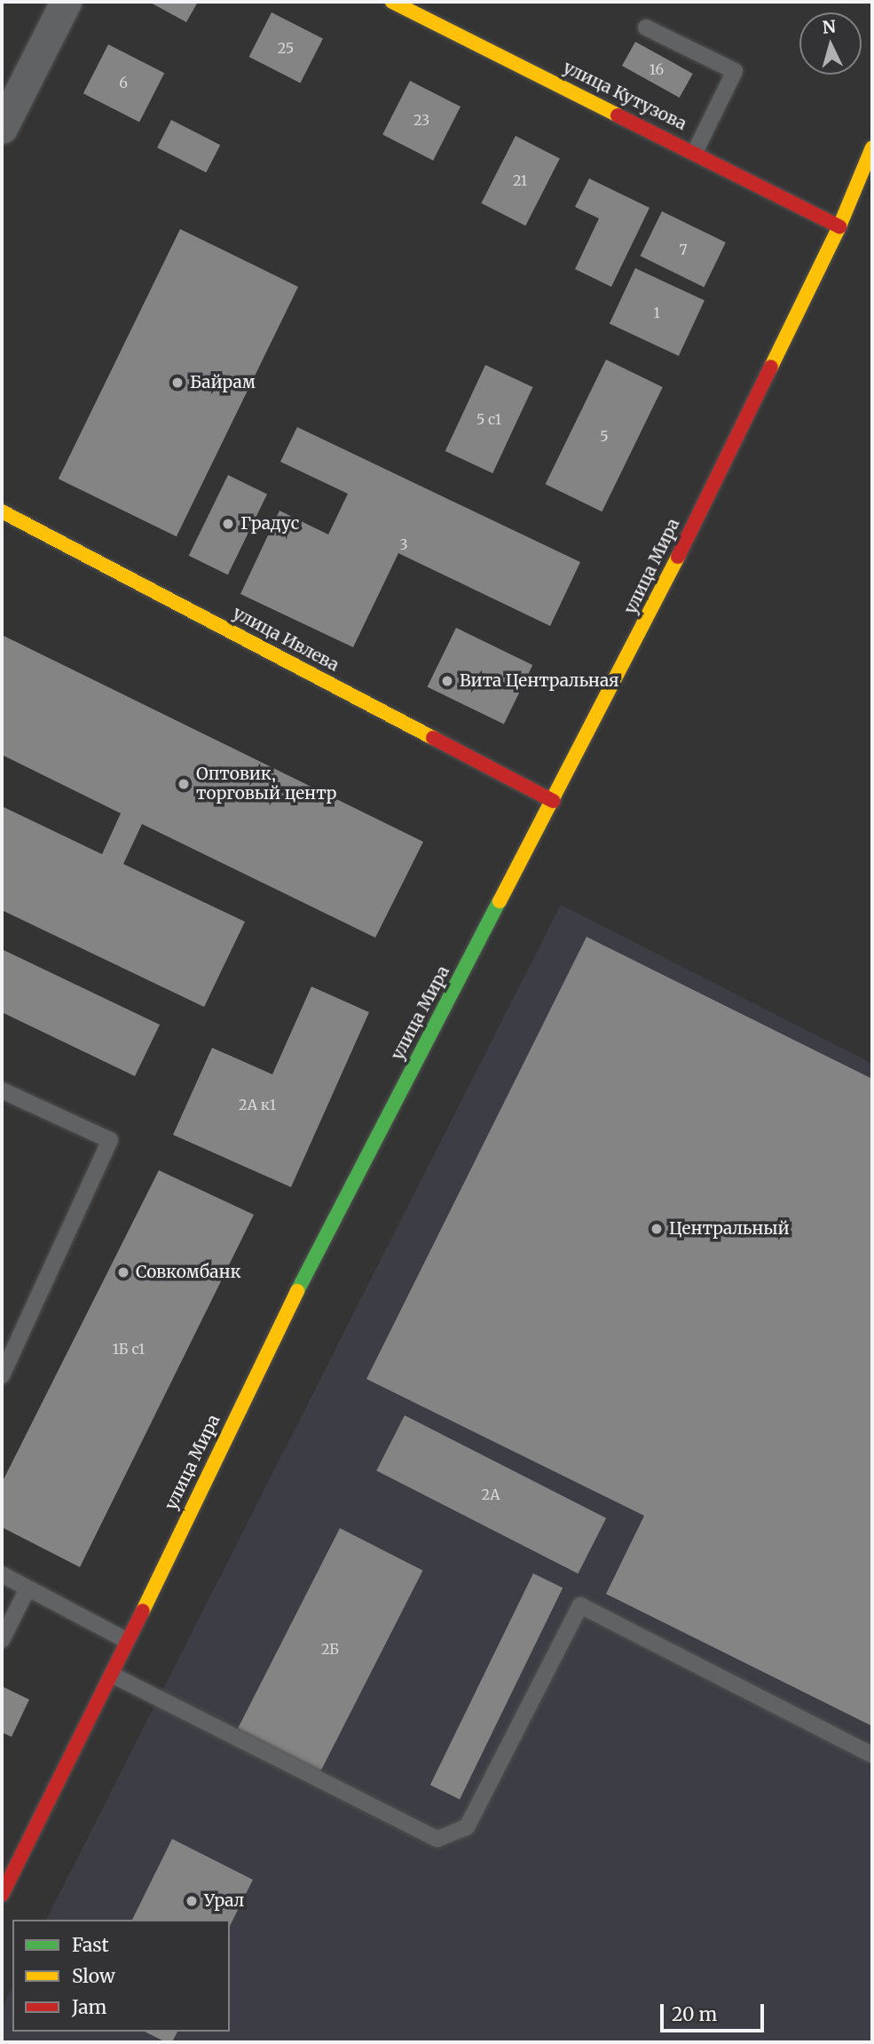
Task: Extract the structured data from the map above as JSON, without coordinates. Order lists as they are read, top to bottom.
{
  "streets": {
    "main road": ["улица Кутузова", "улица Мира", "улица Ивлева"]
  },
  "crossings": [
    ["улица Кутузова", "улица Мира"],
    ["улица Мира", "улица Ивлева"]
  ],
  "places": [
    "Байрам",
    "Градус",
    "Вита Центральная",
    "Оптовик, торговый центр",
    "Центральный",
    "Совкомбанк",
    "Урал"
  ],
  "house_numbers": [
    "25",
    "16",
    "6",
    "23",
    "21",
    "7",
    "1",
    "5 с1",
    "5",
    "3",
    "2А к1",
    "1Б с1",
    "2А",
    "2Б"
  ],
  "legend": ["Fast", "Slow", "Jam"],
  "scale_bar": "20 m",
  "north": "top"
}
